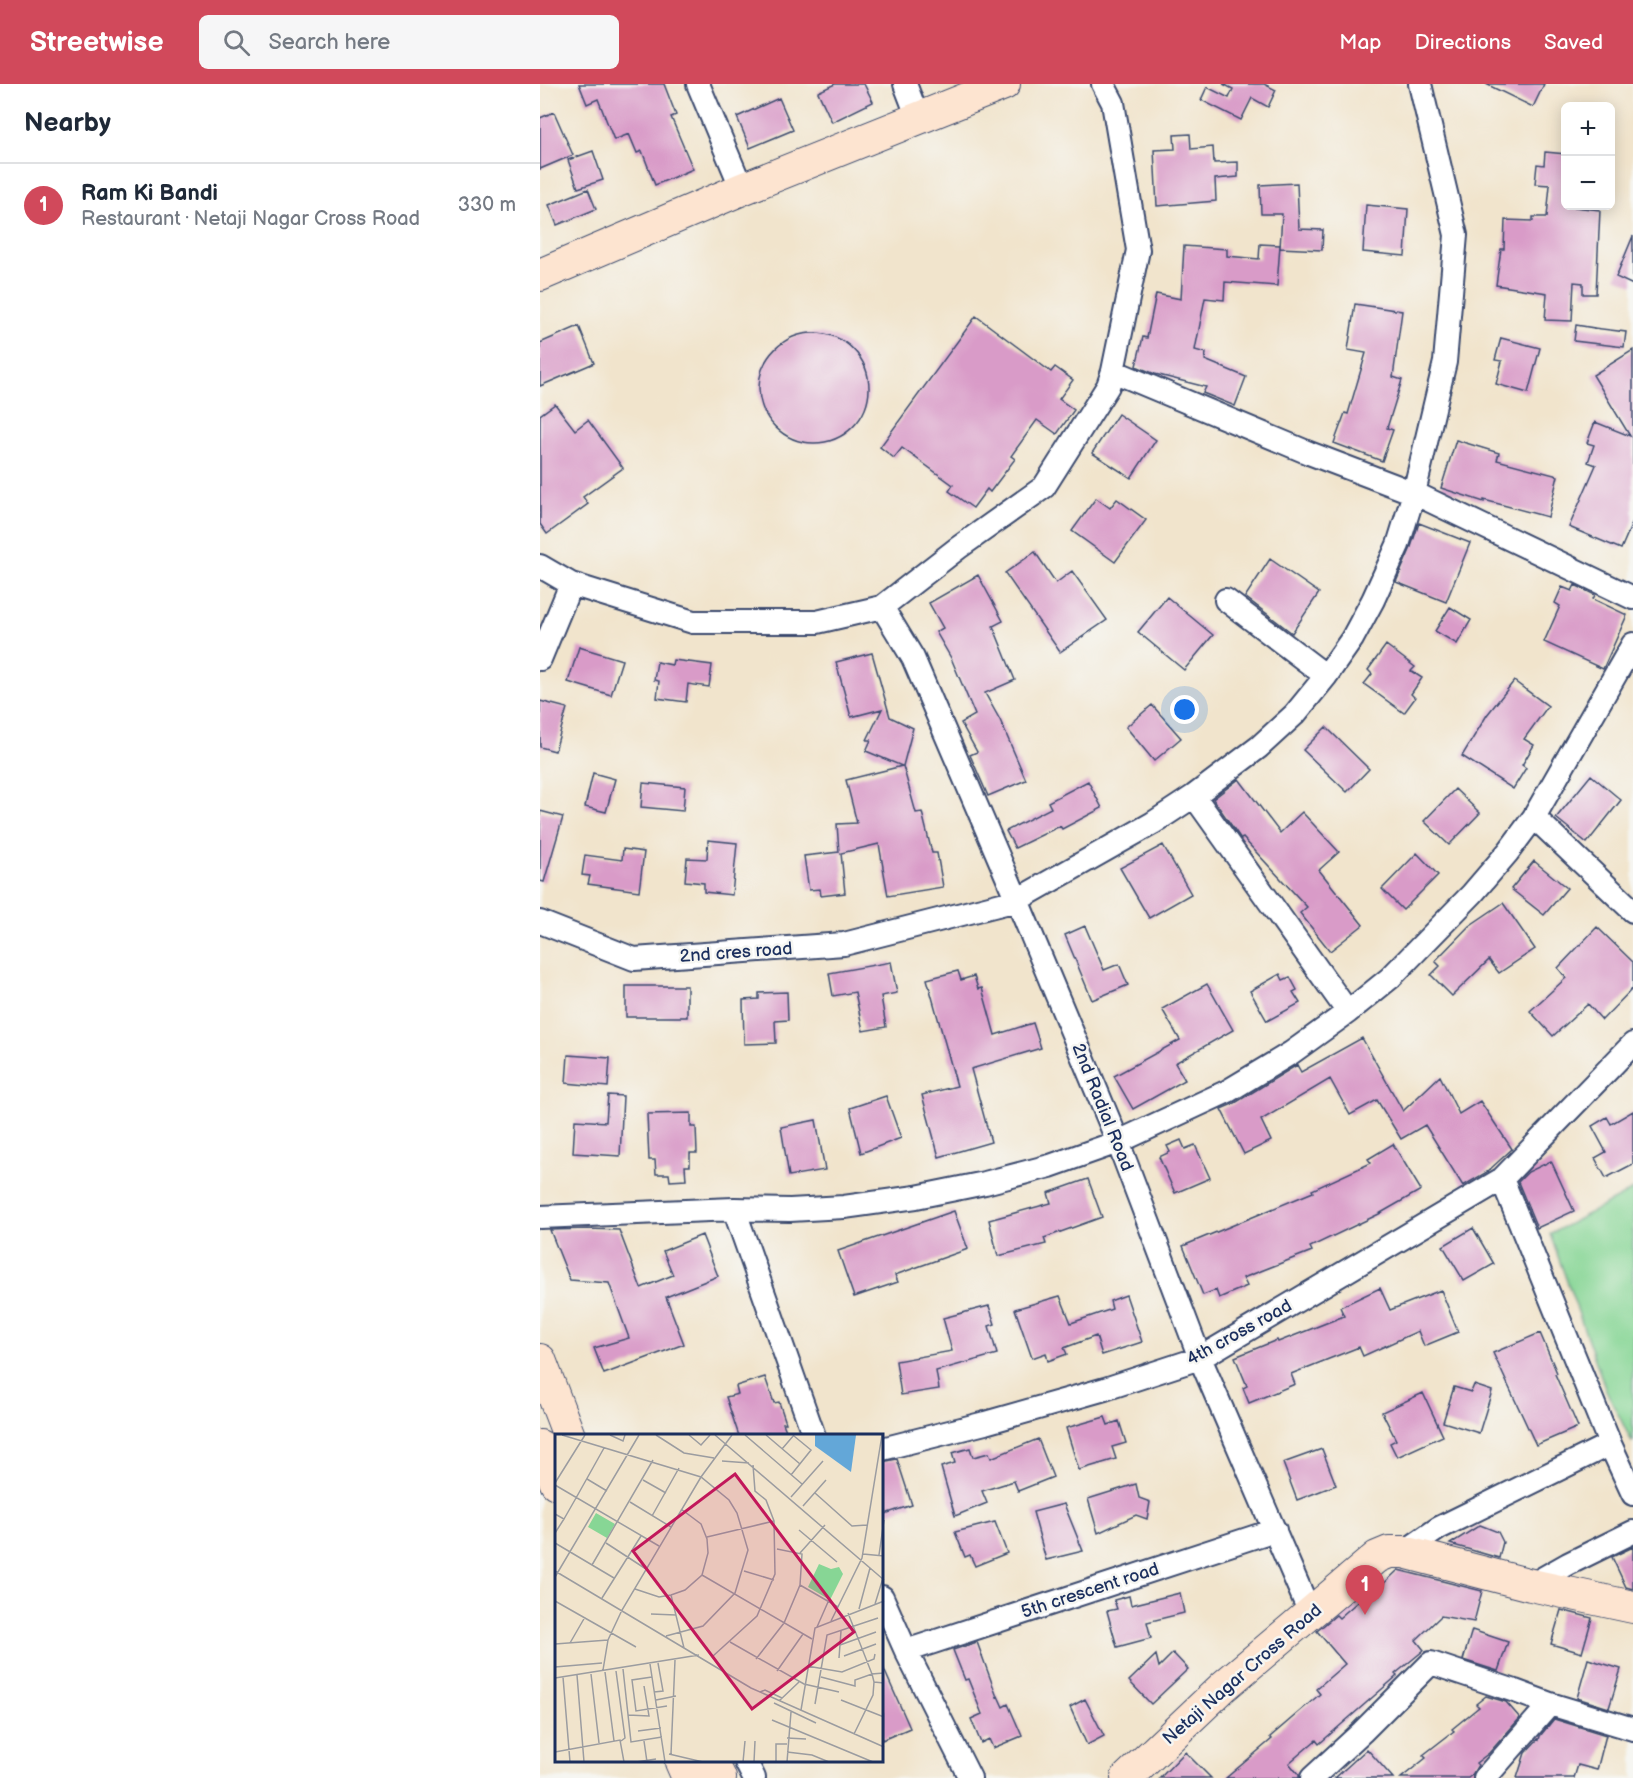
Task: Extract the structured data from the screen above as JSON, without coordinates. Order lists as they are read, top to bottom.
{
  "streets": {
    "street": [
      "2nd cres road",
      "2nd Radial Road",
      "4th cross road",
      "5th crescent road",
      "Netaji Nagar Cross Road"
    ]
  },
  "crossings": [
    ["2nd cres road", "2nd Radial Road"],
    ["2nd Radial Road", "4th cross road"],
    ["2nd Radial Road", "5th crescent road"],
    ["2nd Radial Road", "Netaji Nagar Cross Road"]
  ],
  "page": {
    "header": "Streetwise",
    "search": "Search here",
    "nav": ["Map", "Directions", "Saved"],
    "heading": "Nearby",
    "map_buttons": ["+", "−"],
    "list": [
      {
        "mark": "1",
        "name": "Ram Ki Bandi",
        "note": "Restaurant · Netaji Nagar Cross Road",
        "value": "330 m"
      }
    ],
    "pins": "1"
  }
}
